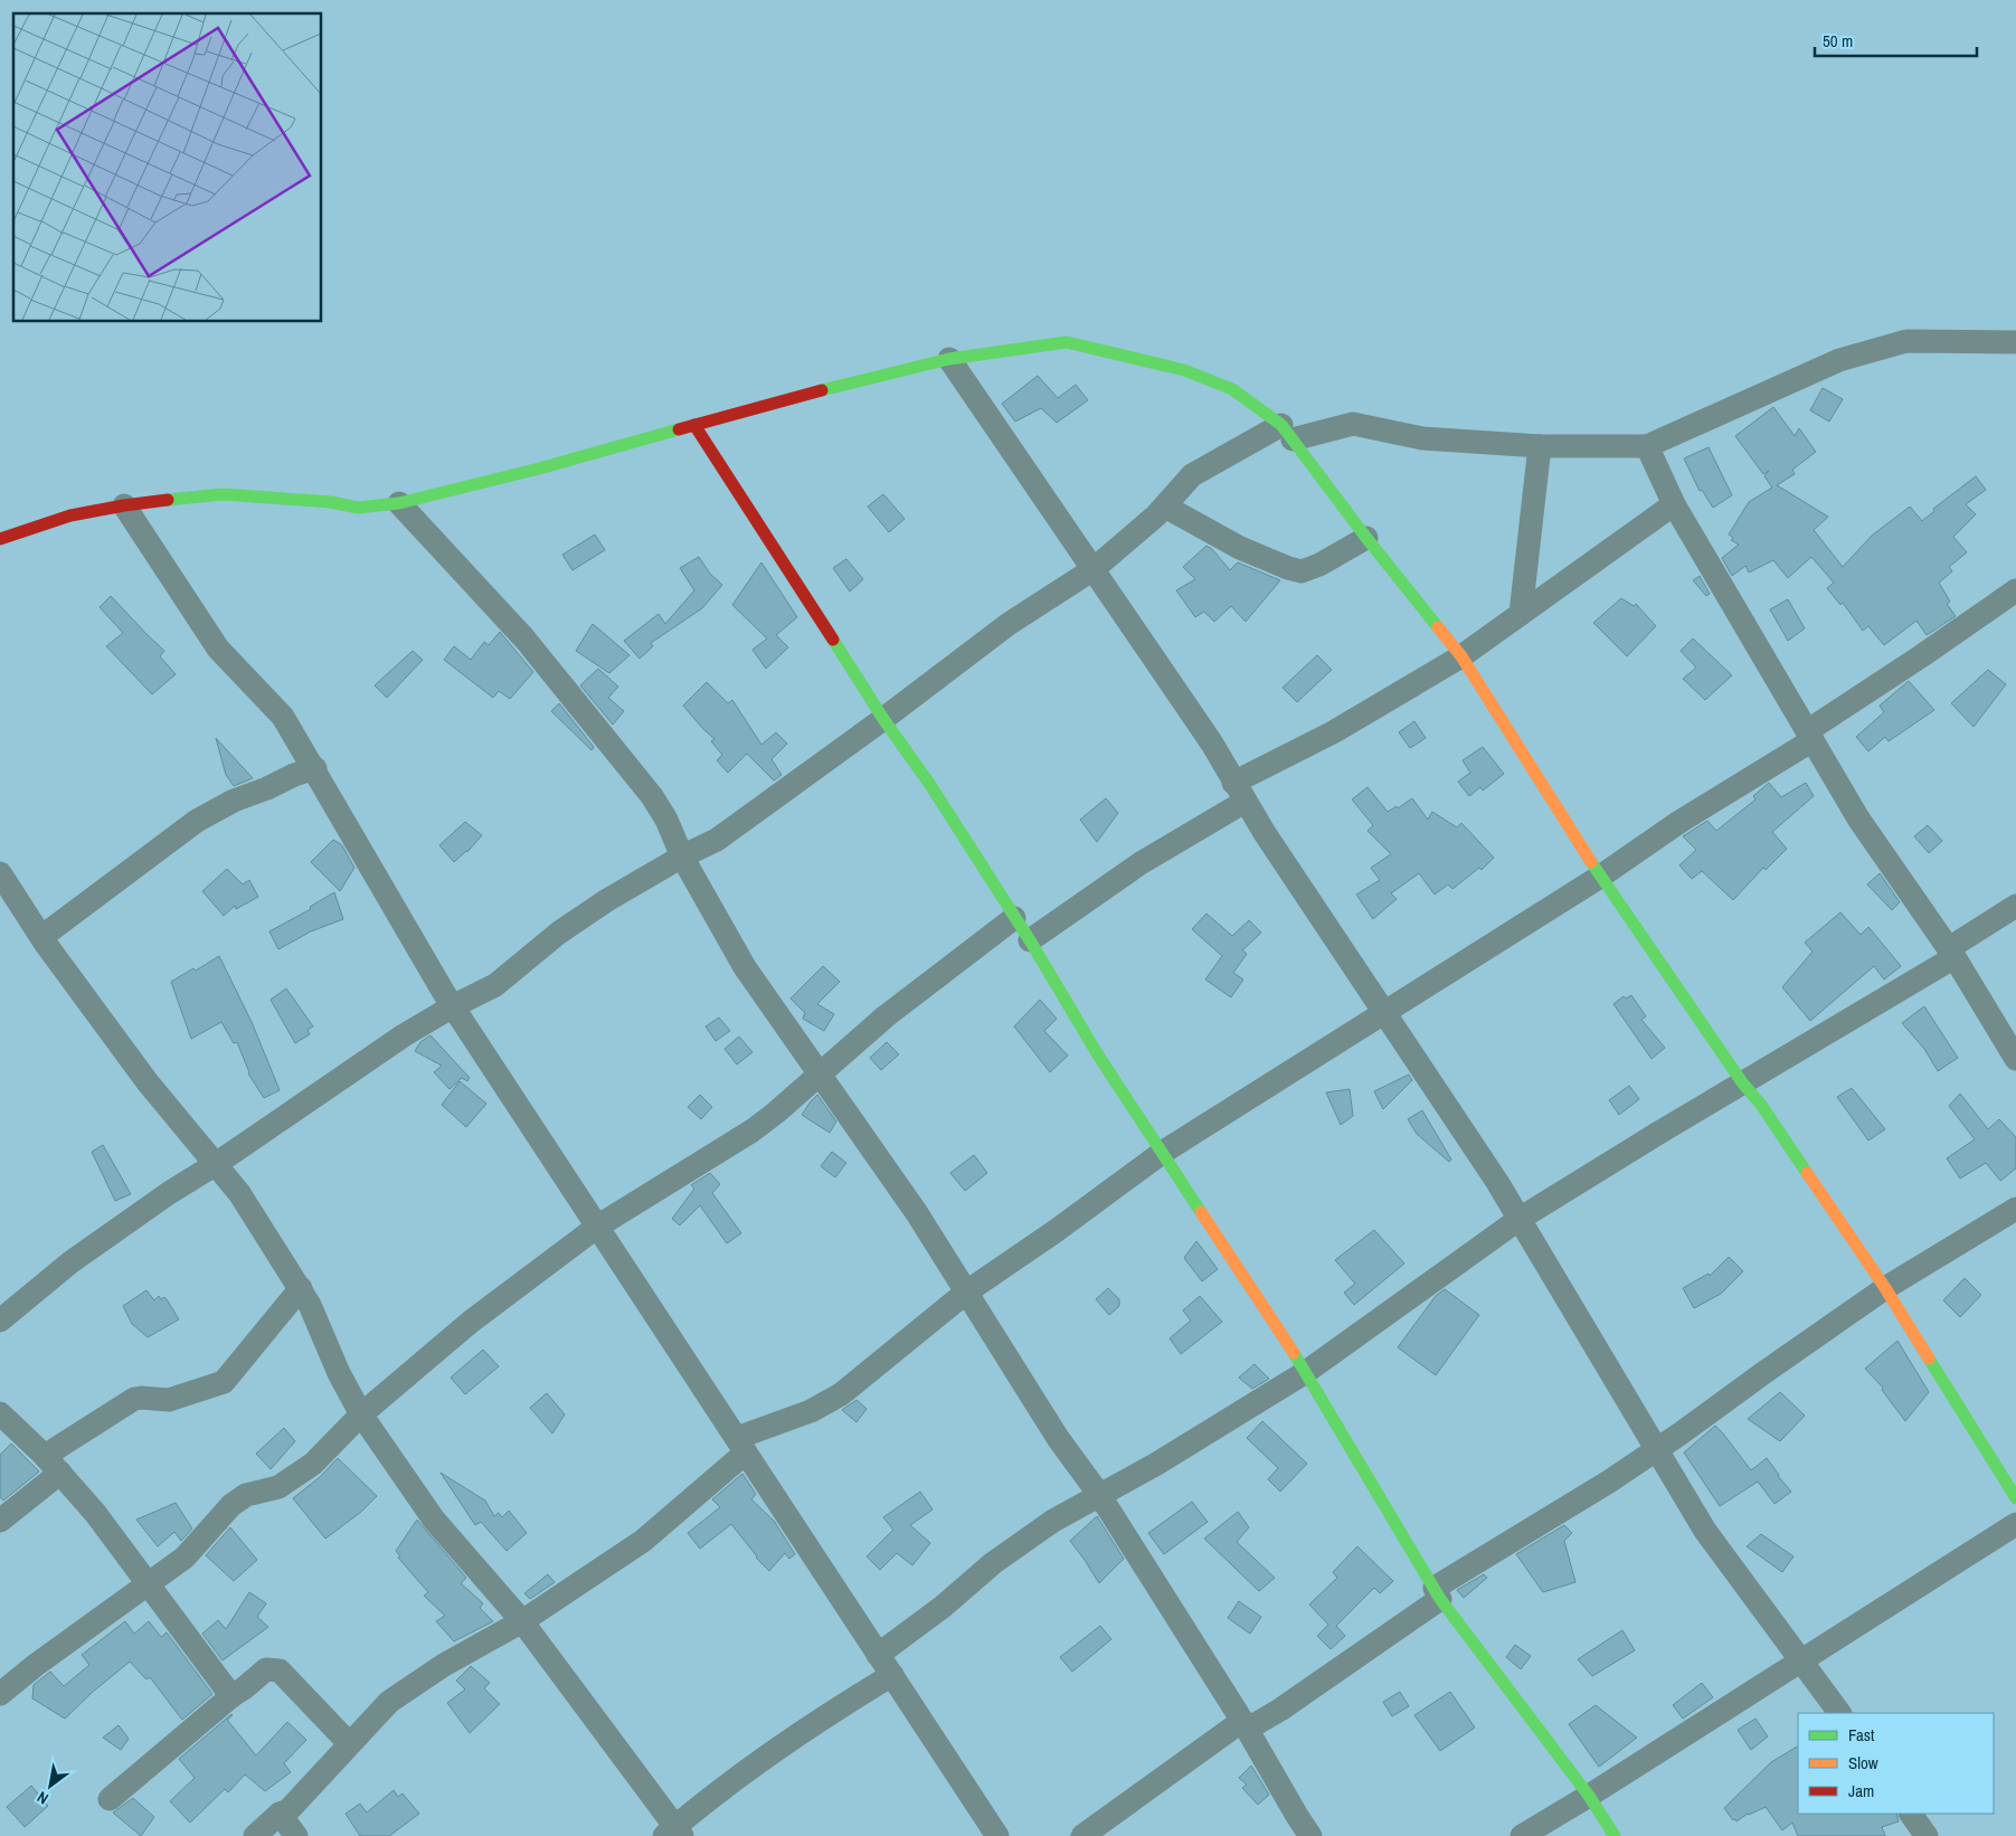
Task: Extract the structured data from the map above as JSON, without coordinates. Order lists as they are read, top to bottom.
{
  "legend": ["Fast", "Slow", "Jam"],
  "scale_bar": "50 m",
  "north": "bottom left"
}
